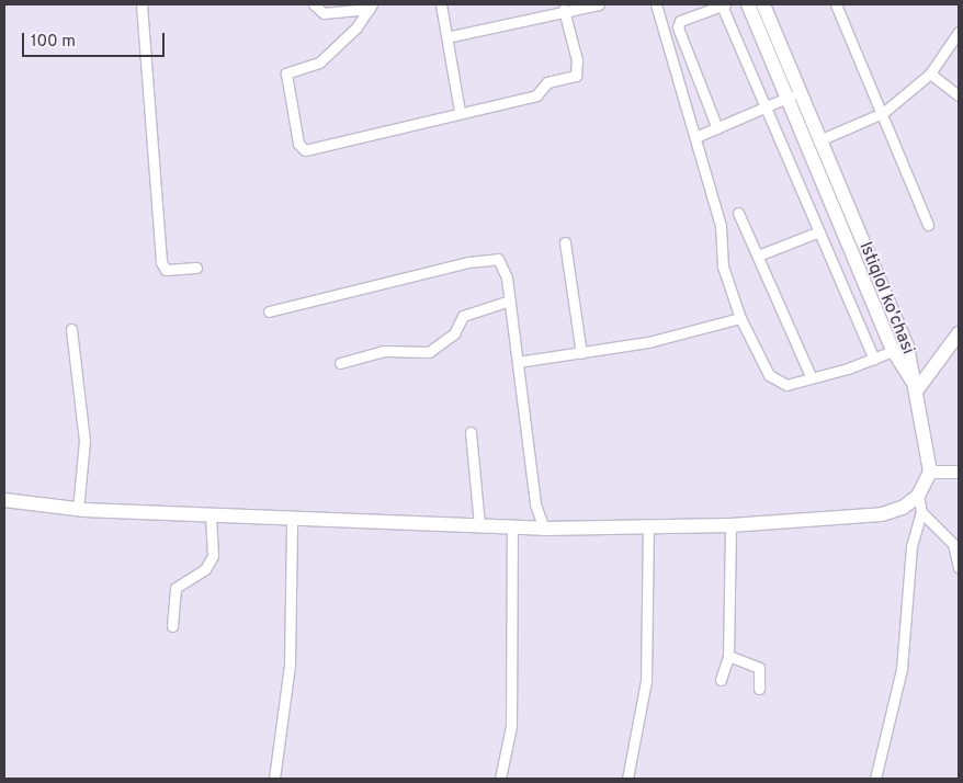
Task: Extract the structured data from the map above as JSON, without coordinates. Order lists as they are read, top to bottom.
{
  "streets": {
    "main road": ["Istiqlol ko'chasi"]
  },
  "scale_bar": "100 m"
}
